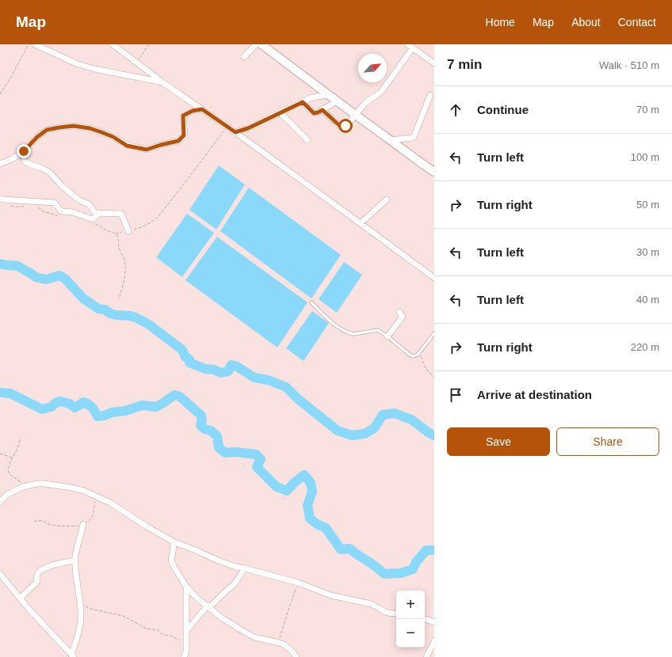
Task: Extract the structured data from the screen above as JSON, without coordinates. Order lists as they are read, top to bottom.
{
  "north": "top right",
  "page": {
    "header": "Map",
    "nav": [
      "Home",
      "Map",
      "About",
      "Contact"
    ],
    "heading": ["7 min", "Walk · 510 m"],
    "list": [
      ["Continue", "70 m"],
      ["Turn left", "100 m"],
      ["Turn right", "50 m"],
      ["Turn left", "30 m"],
      ["Turn left", "40 m"],
      ["Turn right", "220 m"],
      "Arrive at destination"
    ],
    "buttons": ["Save", "Share"],
    "map_buttons": ["+", "−"]
  }
}
